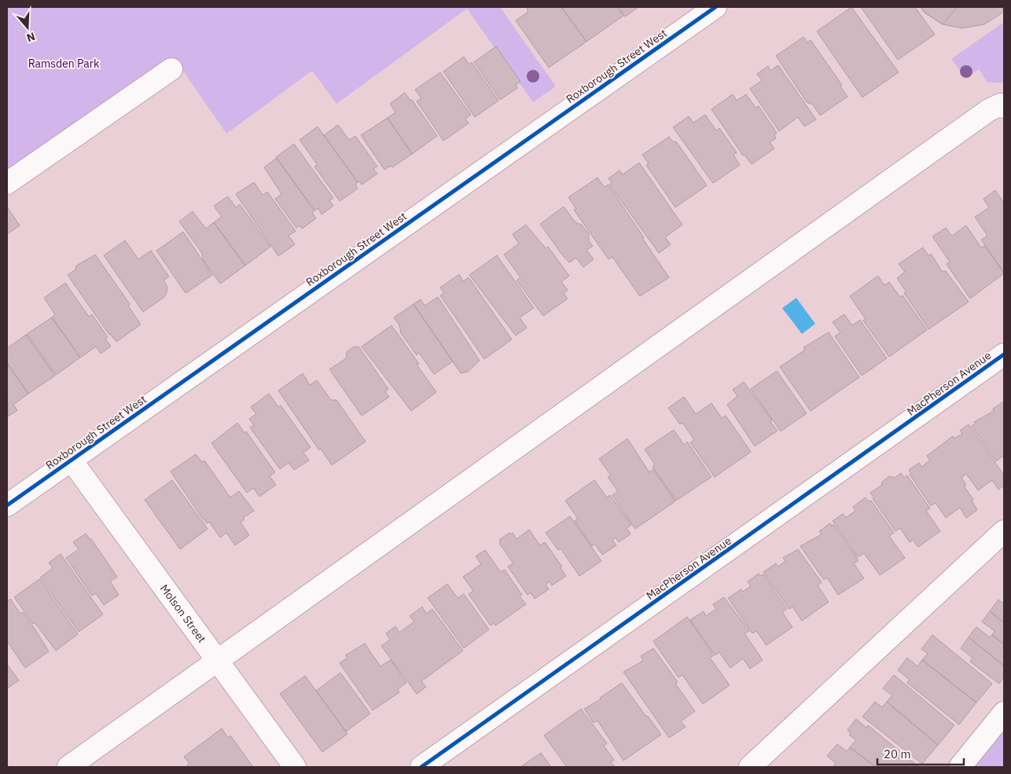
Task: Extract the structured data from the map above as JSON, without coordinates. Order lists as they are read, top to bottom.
{
  "streets": {
    "street": ["Roxborough Street West", "MacPherson Avenue", "Molson Street"]
  },
  "crossings": [
    ["Roxborough Street West", "Molson Street"]
  ],
  "parks": ["Ramsden Park"],
  "scale_bar": "20 m",
  "north": "bottom"
}
